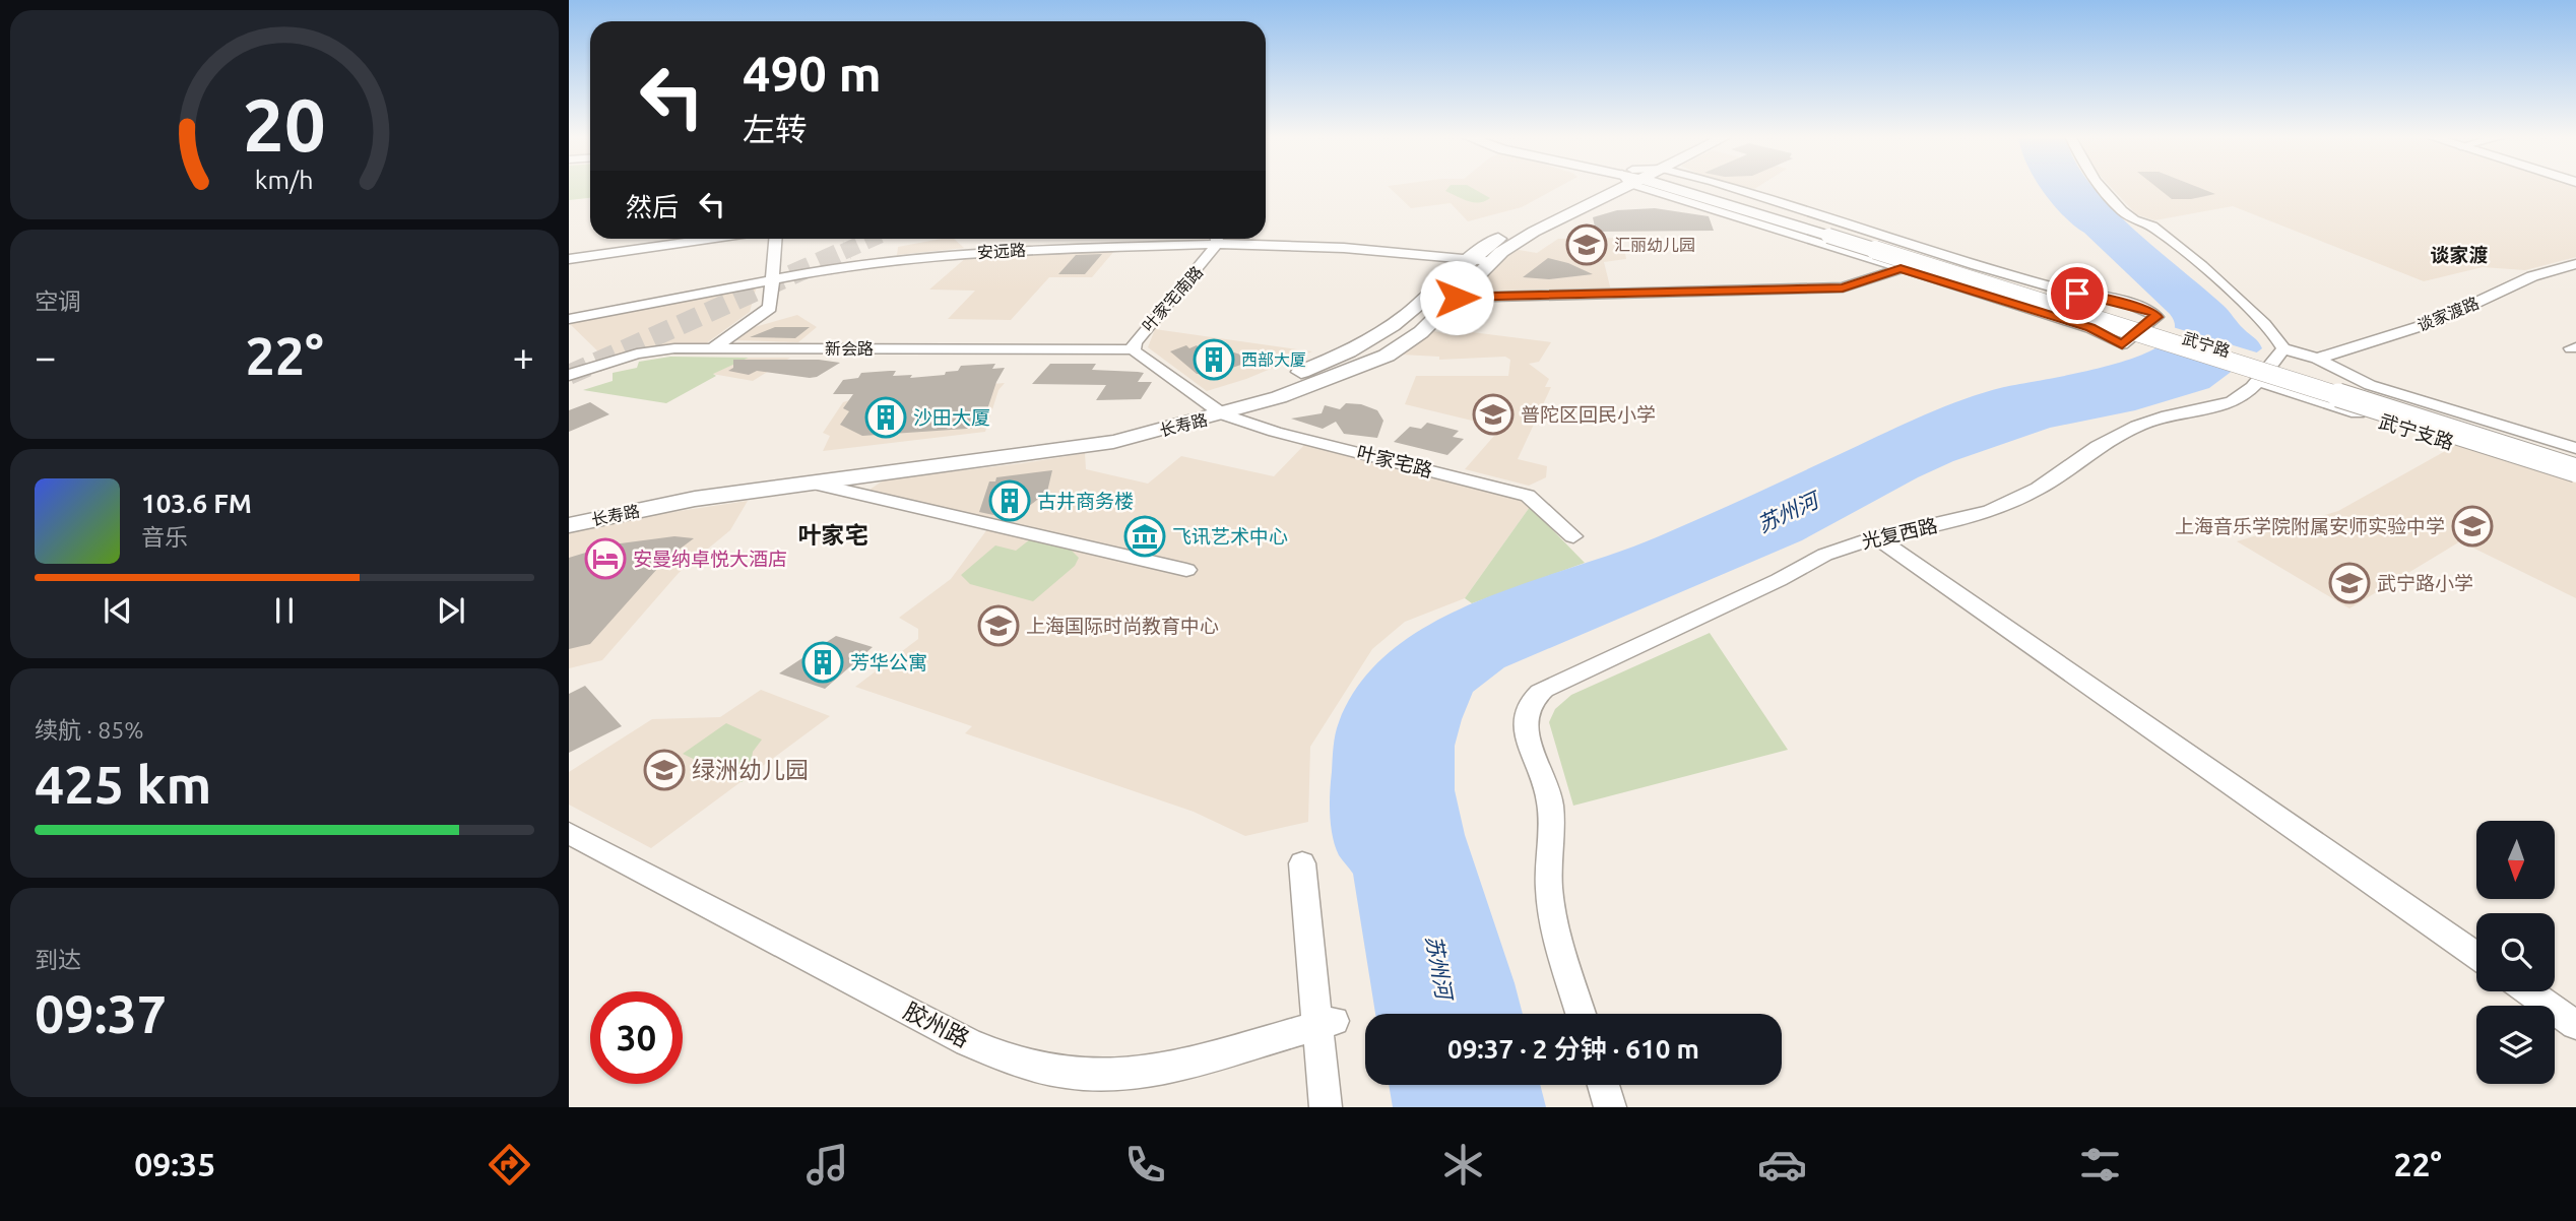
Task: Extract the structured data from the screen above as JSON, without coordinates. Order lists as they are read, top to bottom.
{
  "streets": {
    "main road": ["武宁路", "长寿路"],
    "street": [
      "安远路",
      "叶家宅南路",
      "谈家渡路",
      "新会路",
      "武宁支路",
      "叶家宅路",
      "光复西路",
      "胶州路"
    ]
  },
  "crossings": [
    ["安远路", "长寿路"],
    ["叶家宅南路", "新会路"],
    ["叶家宅南路", "长寿路"],
    ["叶家宅南路", "叶家宅路"],
    ["谈家渡路", "武宁支路"],
    ["长寿路", "叶家宅路"],
    ["武宁支路", "光复西路"]
  ],
  "districts": ["谈家渡", "叶家宅"],
  "water": ["苏州河"],
  "places": {
    "school or university": [
      "汇丽幼儿园",
      "普陀区回民小学",
      "上海音乐学院附属安师实验中学",
      "武宁路小学",
      "上海国际时尚教育中心",
      "绿洲幼儿园"
    ],
    "building": [
      "西部大厦",
      "沙田大厦",
      "古井商务楼",
      "芳华公寓"
    ],
    "museum": ["飞讯艺术中心"],
    "hotel": ["安曼纳卓悦大酒店"]
  },
  "north": "bottom",
  "page": {
    "turn": ["490 m", "左转"],
    "then": "然后",
    "tile": [
      "空调",
      ["续航 · 85%", "425 km"],
      ["到达", "09:37"]
    ],
    "heat": ["−", "22°", "+"],
    "song": ["103.6 FM", "音乐"],
    "limit": "30",
    "trip": "09:37 · 2 分钟 · 610 m",
    "tabs": ["09:35", "22°"],
    "gauge": ["20", "km/h"]
  }
}
